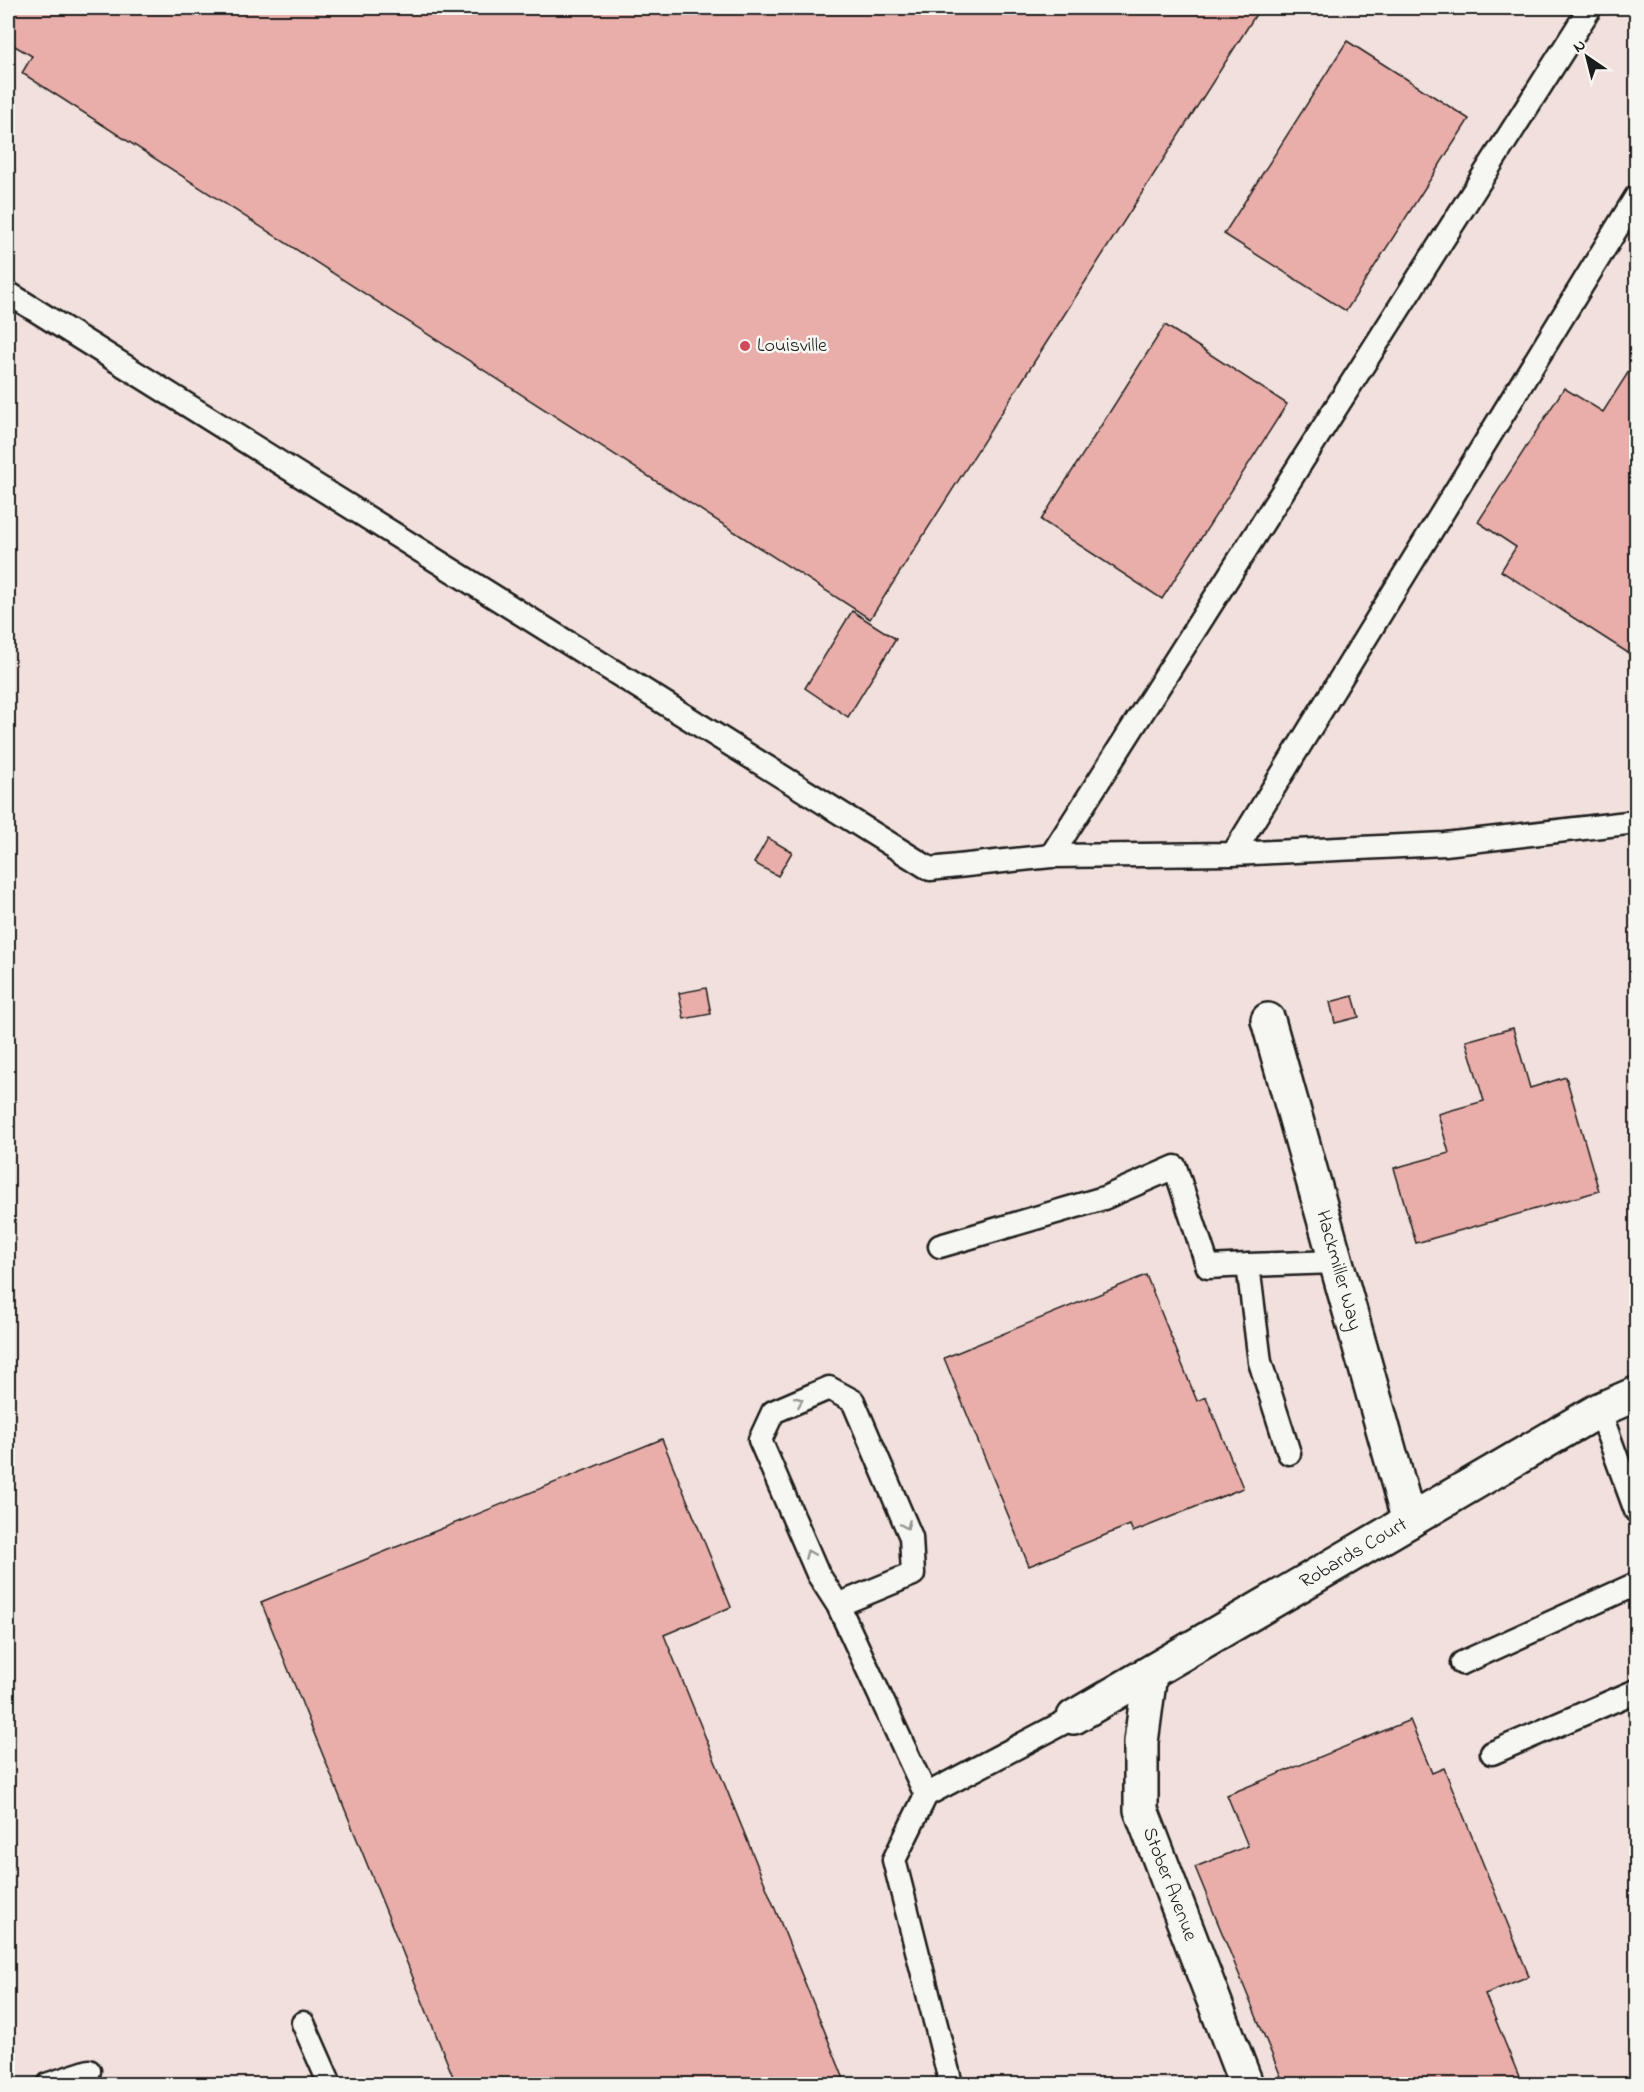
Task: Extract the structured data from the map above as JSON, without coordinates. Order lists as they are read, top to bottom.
{
  "streets": {
    "street": ["Hackmiller Way", "Robards Court", "Stober Avenue"]
  },
  "crossings": [
    ["Hackmiller Way", "Robards Court"],
    ["Robards Court", "Stober Avenue"]
  ],
  "places": ["Louisville"],
  "north": "top left"
}
